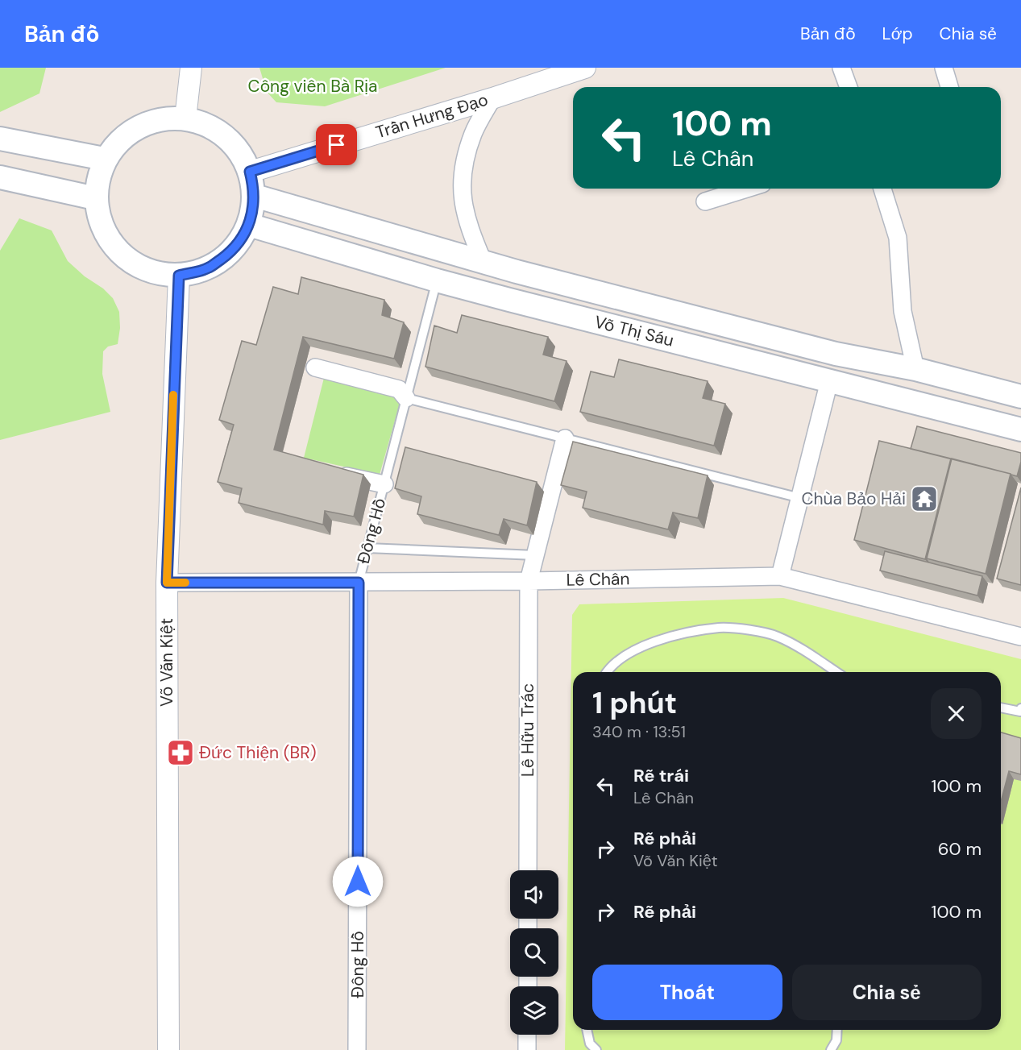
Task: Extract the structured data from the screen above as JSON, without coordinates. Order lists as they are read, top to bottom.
{
  "streets": {
    "main road": ["Võ Thị Sáu"],
    "street": [
      "Trần Hưng Đạo",
      "Đông Hồ",
      "Lê Chân",
      "Võ Văn Kiệt",
      "Lê Hữu Trác"
    ]
  },
  "crossings": [
    ["Trần Hưng Đạo", "Võ Thị Sáu"],
    ["Trần Hưng Đạo", "Võ Văn Kiệt"],
    ["Võ Thị Sáu", "Đông Hồ"],
    ["Võ Thị Sáu", "Võ Văn Kiệt"],
    ["Đông Hồ", "Lê Chân"],
    ["Lê Chân", "Võ Văn Kiệt"],
    ["Lê Chân", "Lê Hữu Trác"]
  ],
  "parks": ["Công viên Bà Rịa"],
  "places": {
    "temple": ["Chùa Bảo Hải"],
    "pharmacy": ["Đức Thiện (BR)"]
  },
  "page": {
    "header": "Bản đồ",
    "nav": ["Bản đồ", "Lớp", "Chia sẻ"],
    "turn": ["100 m", "Lê Chân"],
    "heading": ["1 phút", "340 m · 13:51"],
    "list": [
      {
        "name": "Rẽ trái",
        "note": "Lê Chân",
        "value": "100 m"
      },
      {
        "name": "Rẽ phải",
        "note": "Võ Văn Kiệt",
        "value": "60 m"
      },
      {
        "name": "Rẽ phải",
        "value": "100 m"
      }
    ],
    "buttons": ["Thoát", "Chia sẻ"]
  }
}
